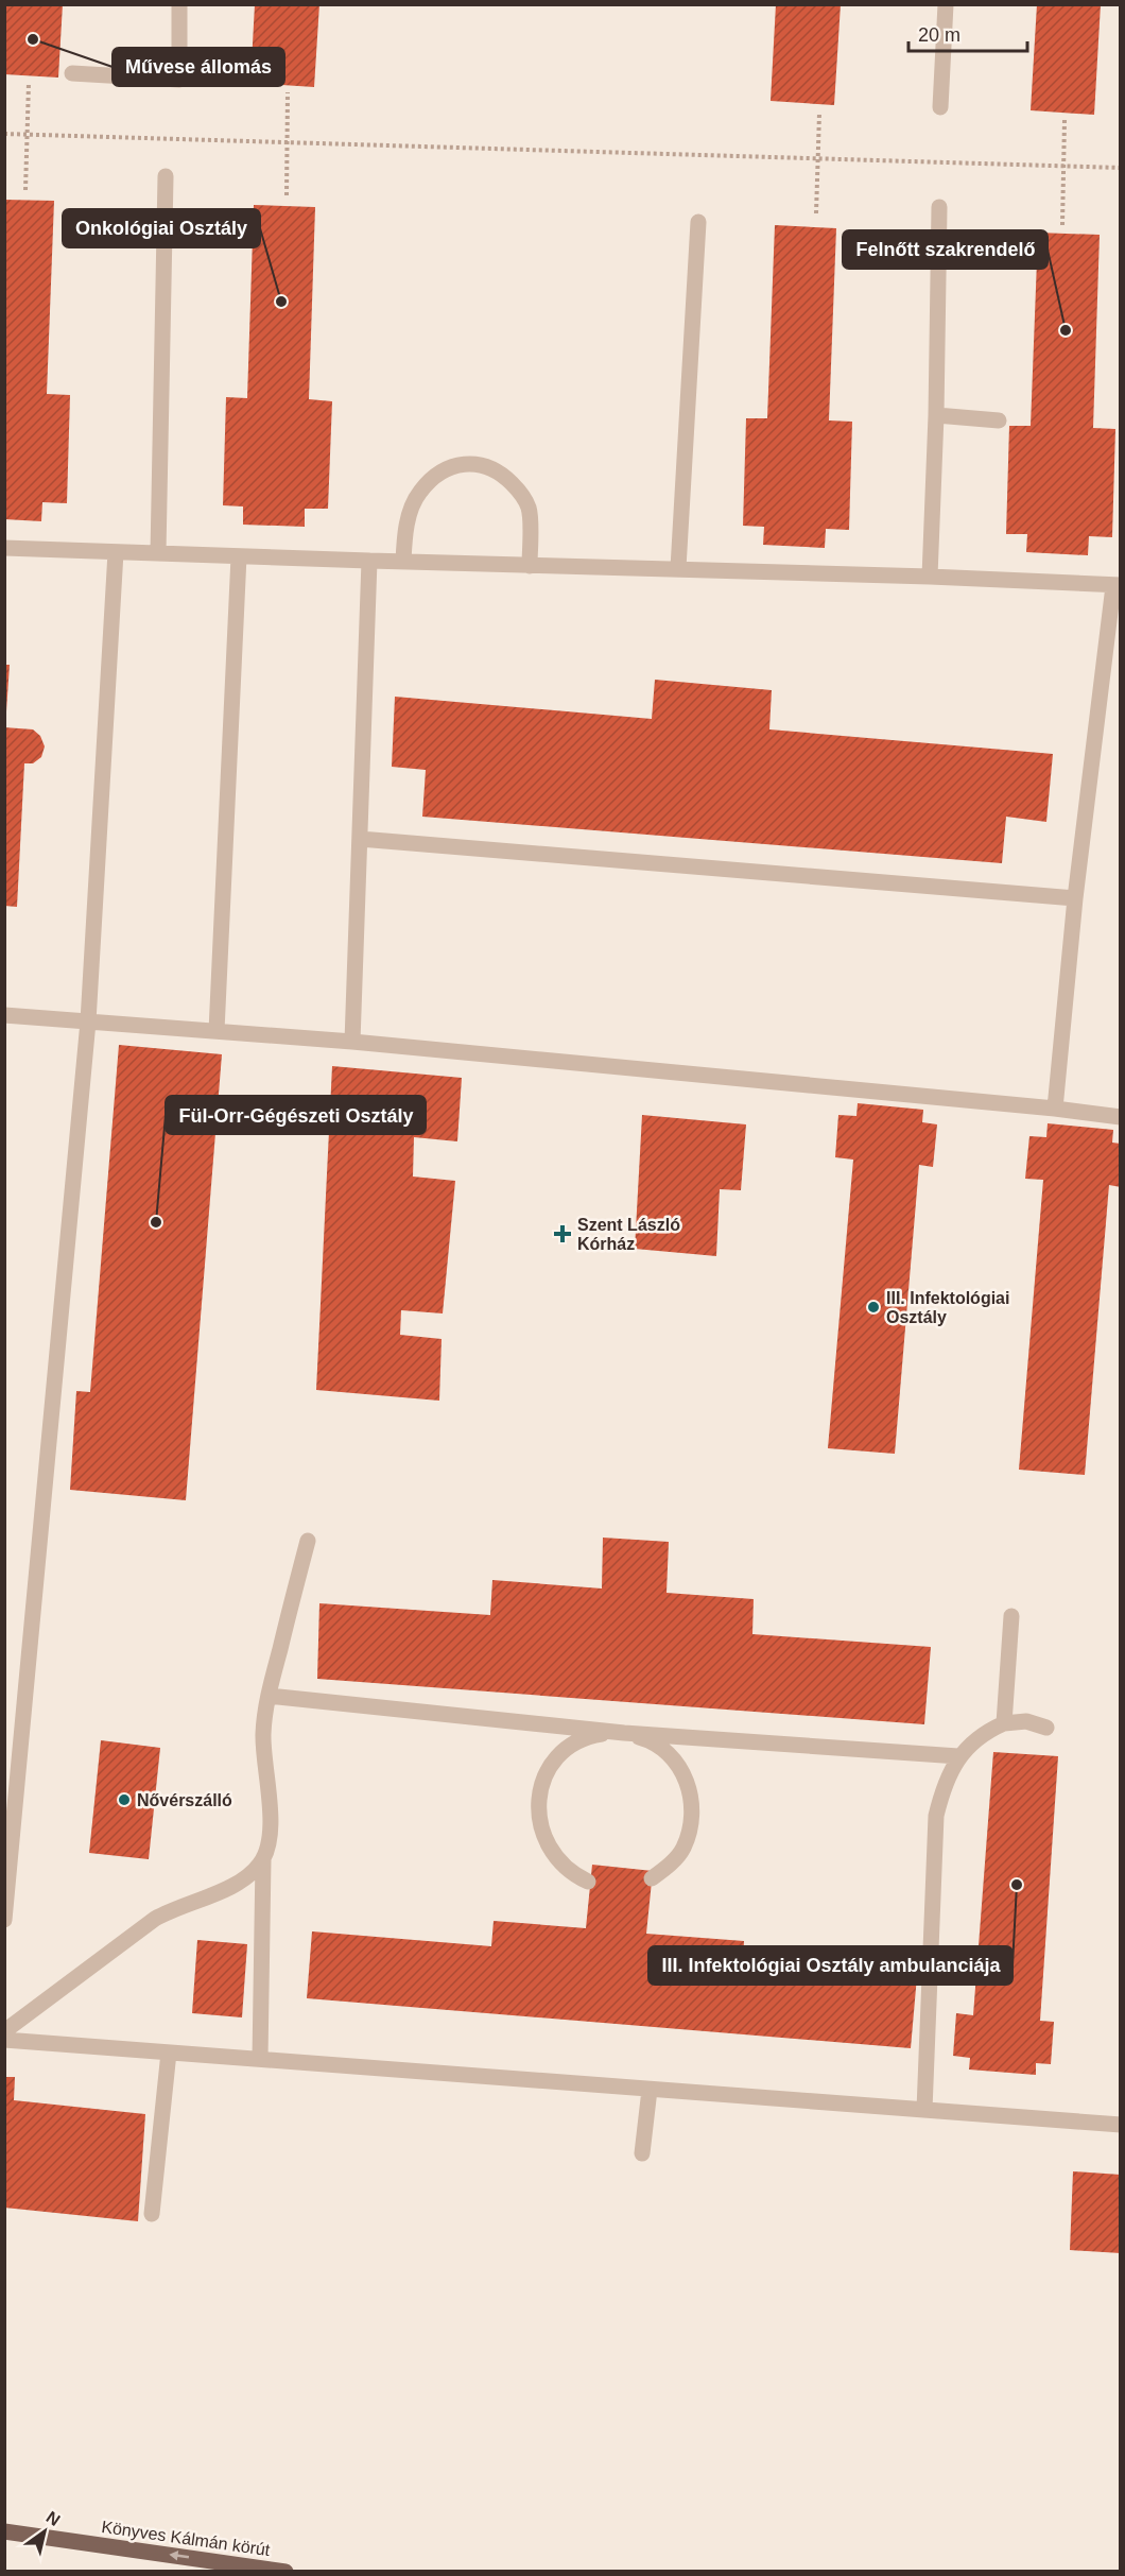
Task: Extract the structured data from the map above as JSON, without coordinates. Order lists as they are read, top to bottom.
{
  "streets": {
    "main road": ["Könyves Kálmán körút"]
  },
  "one_way": ["Könyves Kálmán körút"],
  "places": {
    "other": [
      "Művese állomás",
      "Onkológiai Osztály",
      "Felnőtt szakrendelő",
      "Fül-Orr-Gégészeti Osztály",
      "III. Infektológiai Osztály",
      "Nővérszálló",
      "III. Infektológiai Osztály ambulanciája"
    ],
    "health": ["Szent László Kórház"]
  },
  "scale_bar": "20 m",
  "north": "top right"
}
